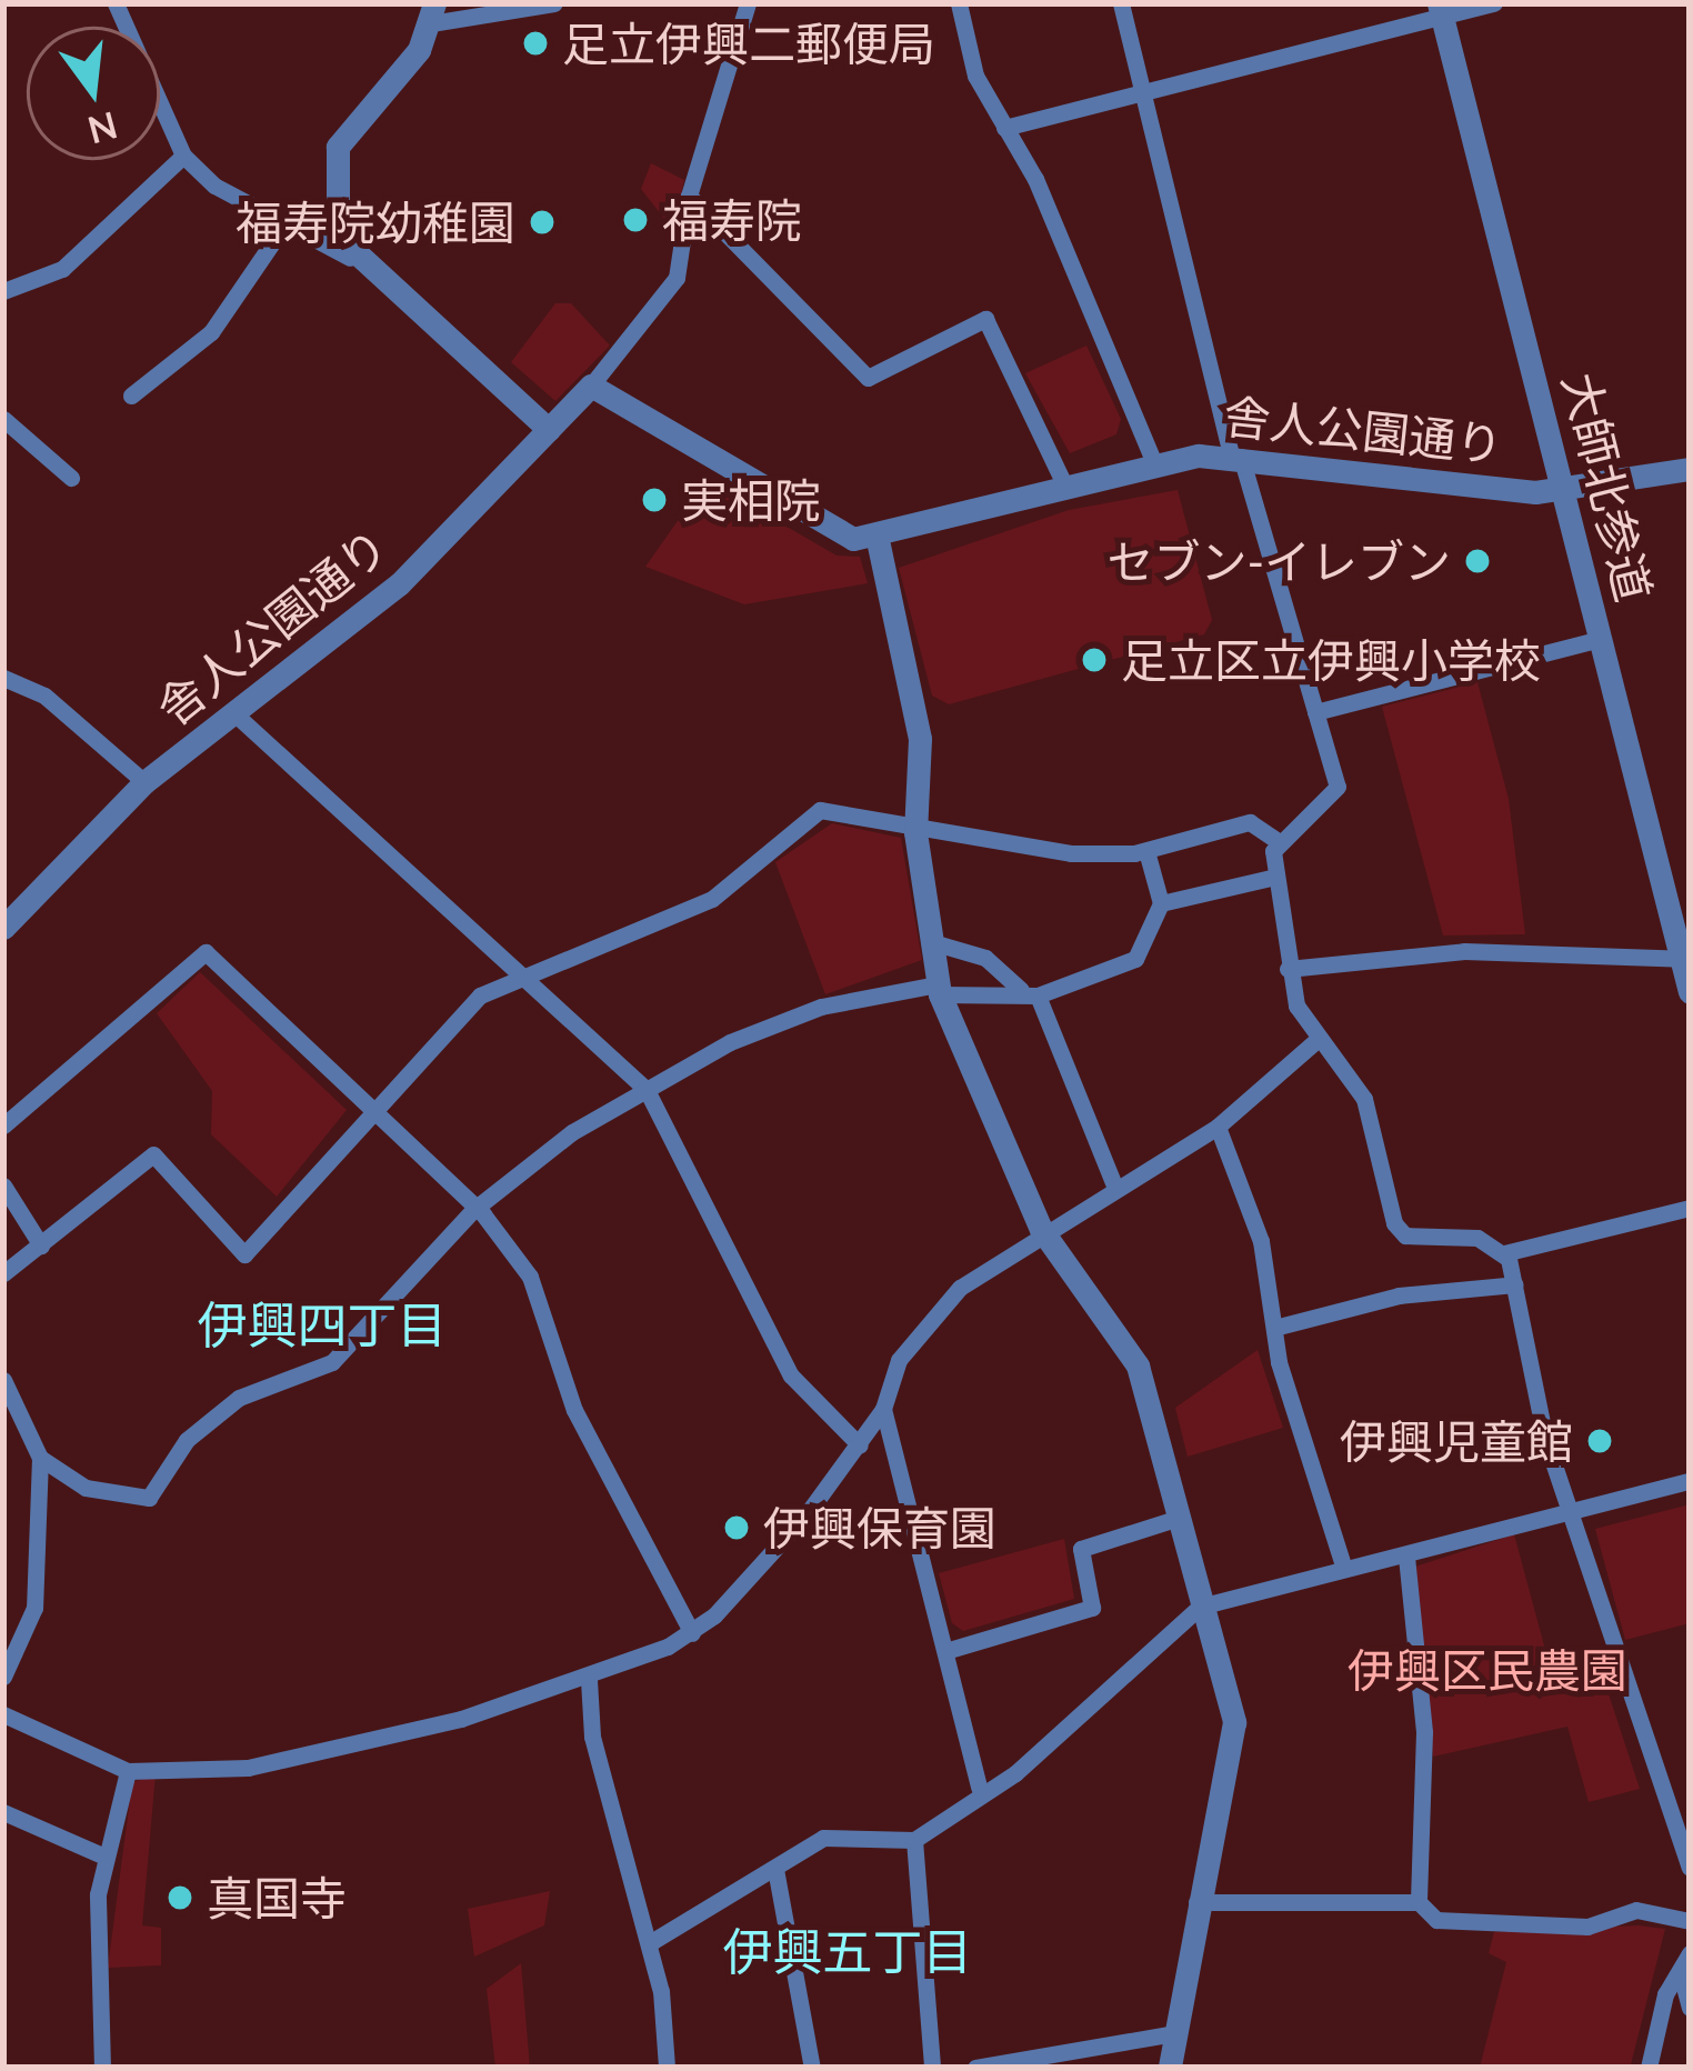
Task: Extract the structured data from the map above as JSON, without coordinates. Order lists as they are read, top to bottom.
{
  "streets": {
    "street": ["舎人公園通り", "大師北参道"]
  },
  "crossings": [
    ["舎人公園通り", "大師北参道"]
  ],
  "districts": ["伊興四丁目", "伊興五丁目"],
  "parks": ["伊興区民農園"],
  "places": [
    "足立伊興二郵便局",
    "福寿院",
    "福寿院幼稚園",
    "実相院",
    "セブン-イレブン",
    "足立区立伊興小学校",
    "伊興児童館",
    "伊興保育園",
    "真国寺"
  ],
  "north": "bottom"
}
